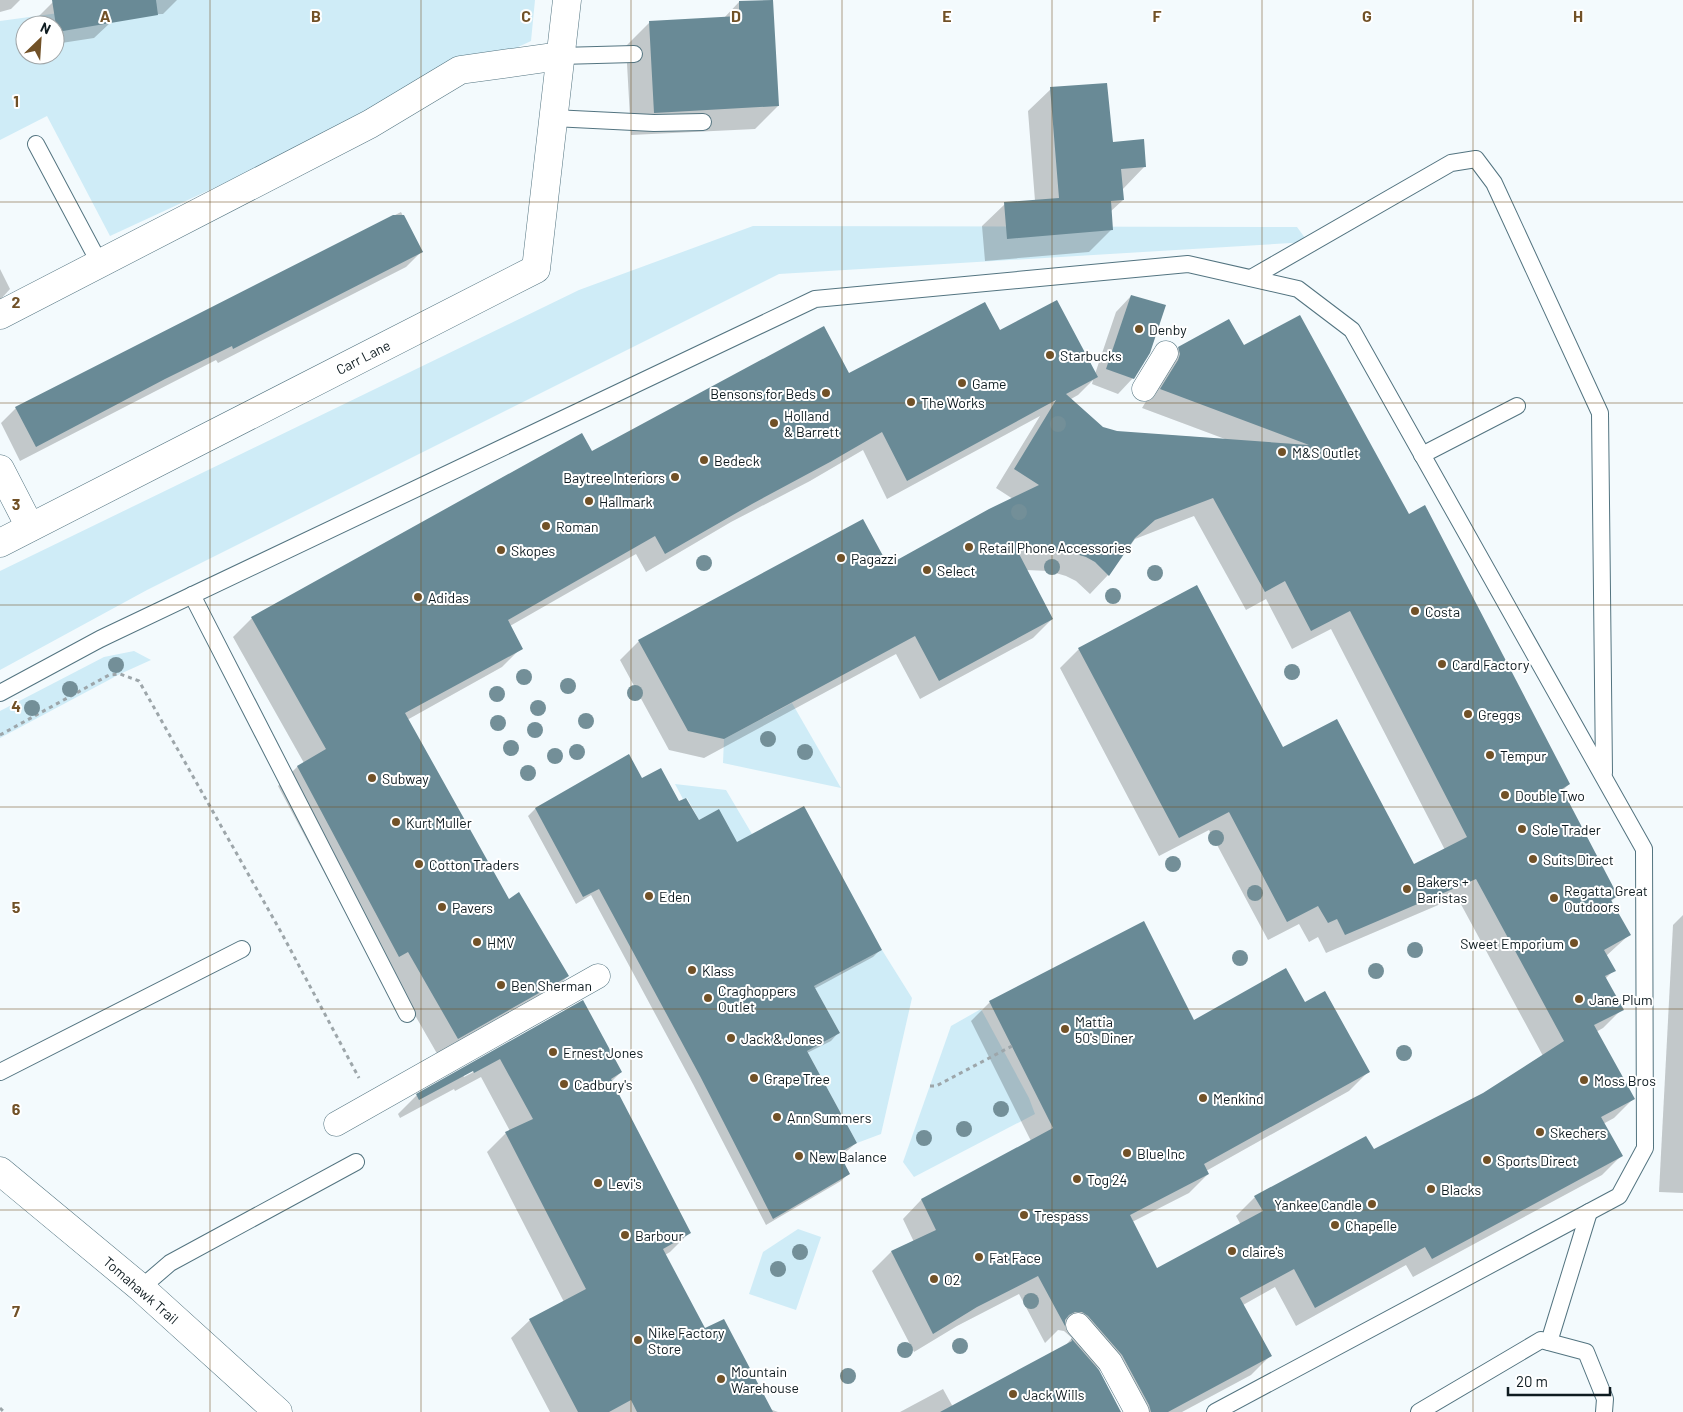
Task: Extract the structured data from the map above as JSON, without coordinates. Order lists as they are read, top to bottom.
{
  "streets": {
    "street": ["Carr Lane", "Tomahawk Trail"]
  },
  "places": [
    "Denby",
    "Starbucks",
    "Game",
    "Bensons for Beds",
    "The Works",
    "Holland & Barrett",
    "M&S Outlet",
    "Bedeck",
    "Baytree Interiors",
    "Hallmark",
    "Roman",
    "Retail Phone Accessories",
    "Skopes",
    "Pagazzi",
    "Select",
    "Adidas",
    "Costa",
    "Card Factory",
    "Greggs",
    "Tempur",
    "Subway",
    "Double Two",
    "Kurt Muller",
    "Sole Trader",
    "Suits Direct",
    "Cotton Traders",
    "Bakers + Baristas",
    "Eden",
    "Regatta Great Outdoors",
    "Pavers",
    "HMV",
    "Sweet Emporium",
    "Klass",
    "Ben Sherman",
    "Craghoppers Outlet",
    "Jane Plum",
    "Mattia 50's Diner",
    "Jack & Jones",
    "Ernest Jones",
    "Grape Tree",
    "Moss Bros",
    "Cadbury's",
    "Menkind",
    "Ann Summers",
    "Skechers",
    "Blue Inc",
    "New Balance",
    "Sports Direct",
    "Tog 24",
    "Levi's",
    "Blacks",
    "Yankee Candle",
    "Trespass",
    "Chapelle",
    "Barbour",
    "claire's",
    "Fat Face",
    "O2",
    "Nike Factory Store",
    "Mountain Warehouse",
    "Jack Wills"
  ],
  "scale_bar": "20 m",
  "north": "top right",
  "grid": {
    "columns": [
      "A",
      "B",
      "C",
      "D",
      "E",
      "F",
      "G",
      "H"
    ],
    "rows": [
      "1",
      "2",
      "3",
      "4",
      "5",
      "6",
      "7"
    ]
  }
}
